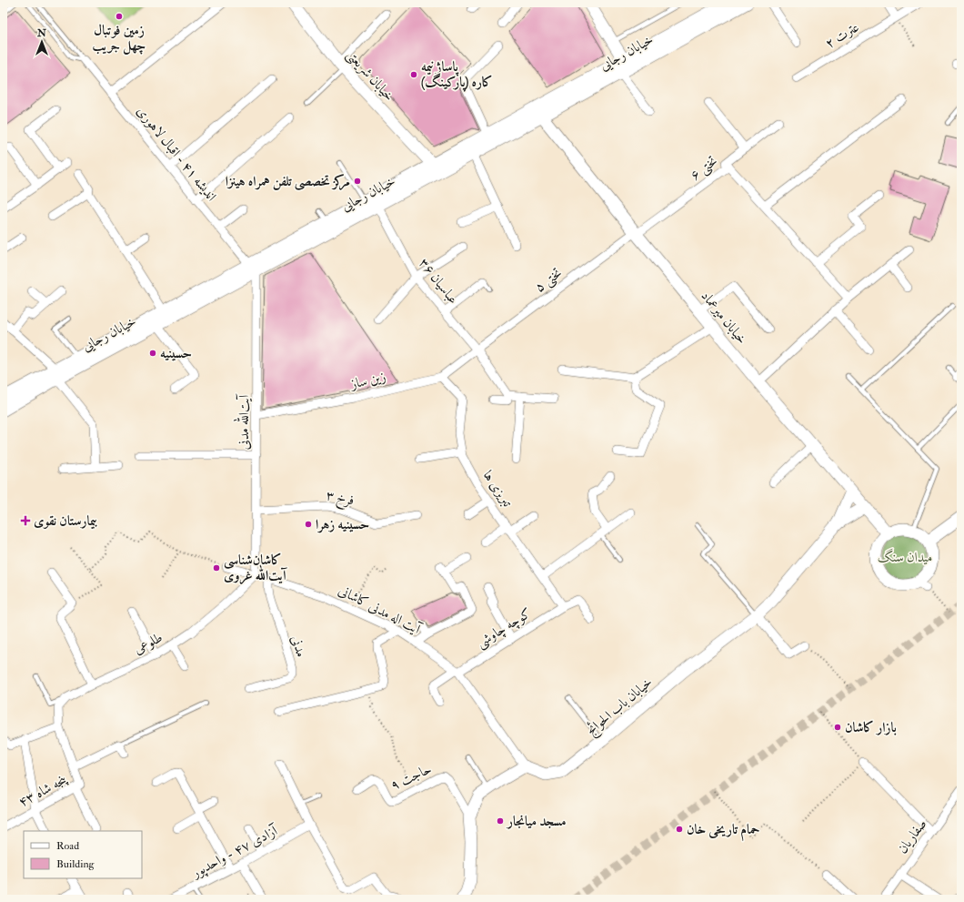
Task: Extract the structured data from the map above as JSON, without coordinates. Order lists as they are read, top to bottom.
{
  "streets": {
    "street": [
      "عترت ۲",
      "خیابان رجایی",
      "خیابان شریعتی",
      "اندیشه ۴۱ - اقبال لاهوری",
      "تختی ۶",
      "تختی ۵",
      "عباسیان ۳۶",
      "خیابان میرعماد",
      "زین ساز",
      "آیت‌الله مدنی",
      "تبریزی ها",
      "فرخ ۳",
      "آیت اله مدنی کاشانی",
      "کوچه چاوشی",
      "طلوعی",
      "مدنی",
      "خیابان باب الحوائج",
      "حاجت ۹",
      "پنجه شاه ۴۳",
      "صفاریان",
      "آزادی ۴۷ - واحدپور"
    ]
  },
  "crossings": [
    ["خیابان رجایی", "خیابان شریعتی"],
    ["خیابان رجایی", "اندیشه ۴۱ - اقبال لاهوری"],
    ["خیابان رجایی", "عباسیان ۳۶"],
    ["خیابان رجایی", "خیابان میرعماد"],
    ["خیابان رجایی", "آیت‌الله مدنی"],
    ["اندیشه ۴۱ - اقبال لاهوری", "آیت‌الله مدنی"],
    ["تختی ۶", "تختی ۵"],
    ["تختی ۶", "خیابان میرعماد"],
    ["تختی ۵", "عباسیان ۳۶"],
    ["تختی ۵", "خیابان میرعماد"],
    ["تختی ۵", "زین ساز"],
    ["عباسیان ۳۶", "زین ساز"],
    ["زین ساز", "آیت‌الله مدنی"],
    ["زین ساز", "تبریزی ها"],
    ["آیت‌الله مدنی", "فرخ ۳"],
    ["آیت‌الله مدنی", "آیت اله مدنی کاشانی"],
    ["آیت‌الله مدنی", "طلوعی"],
    ["تبریزی ها", "کوچه چاوشی"],
    ["آیت اله مدنی کاشانی", "کوچه چاوشی"],
    ["آیت اله مدنی کاشانی", "طلوعی"],
    ["آیت اله مدنی کاشانی", "مدنی"],
    ["آیت اله مدنی کاشانی", "خیابان باب الحوائج"]
  ],
  "parks": ["میدان سنگ"],
  "places": {
    "other": [
      "زمین فوتبال چهل جریب",
      "پاساژ نیمه کاره (پارکینگ)",
      "مرکز تخصصی تلفن همراه هینزا",
      "حسینیه",
      "حسینیه زهرا",
      "کاشان‌شناسی آیت‌الله غروی",
      "بازار کاشان",
      "مسجد میانجار",
      "حمام تاریخی خان"
    ],
    "health": ["بیمارستان نقوی"]
  },
  "legend": ["Road", "Building"],
  "north": "top"
}
